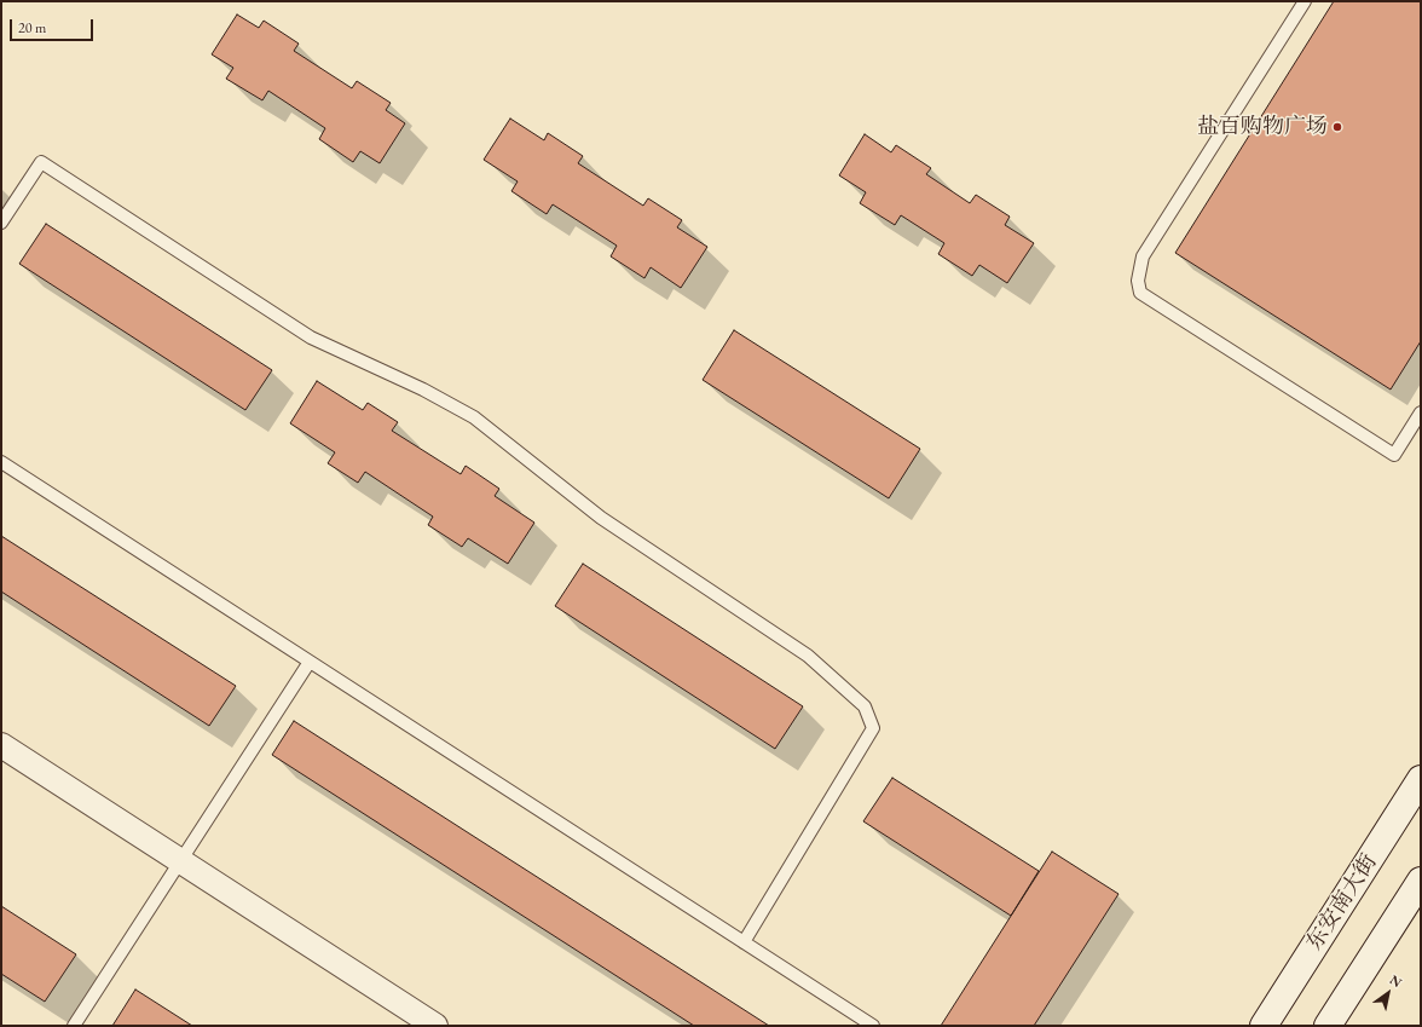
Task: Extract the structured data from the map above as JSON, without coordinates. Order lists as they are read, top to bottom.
{
  "streets": {
    "main road": ["东安南大街"]
  },
  "places": ["盐百购物广场"],
  "scale_bar": "20 m",
  "north": "top right"
}
